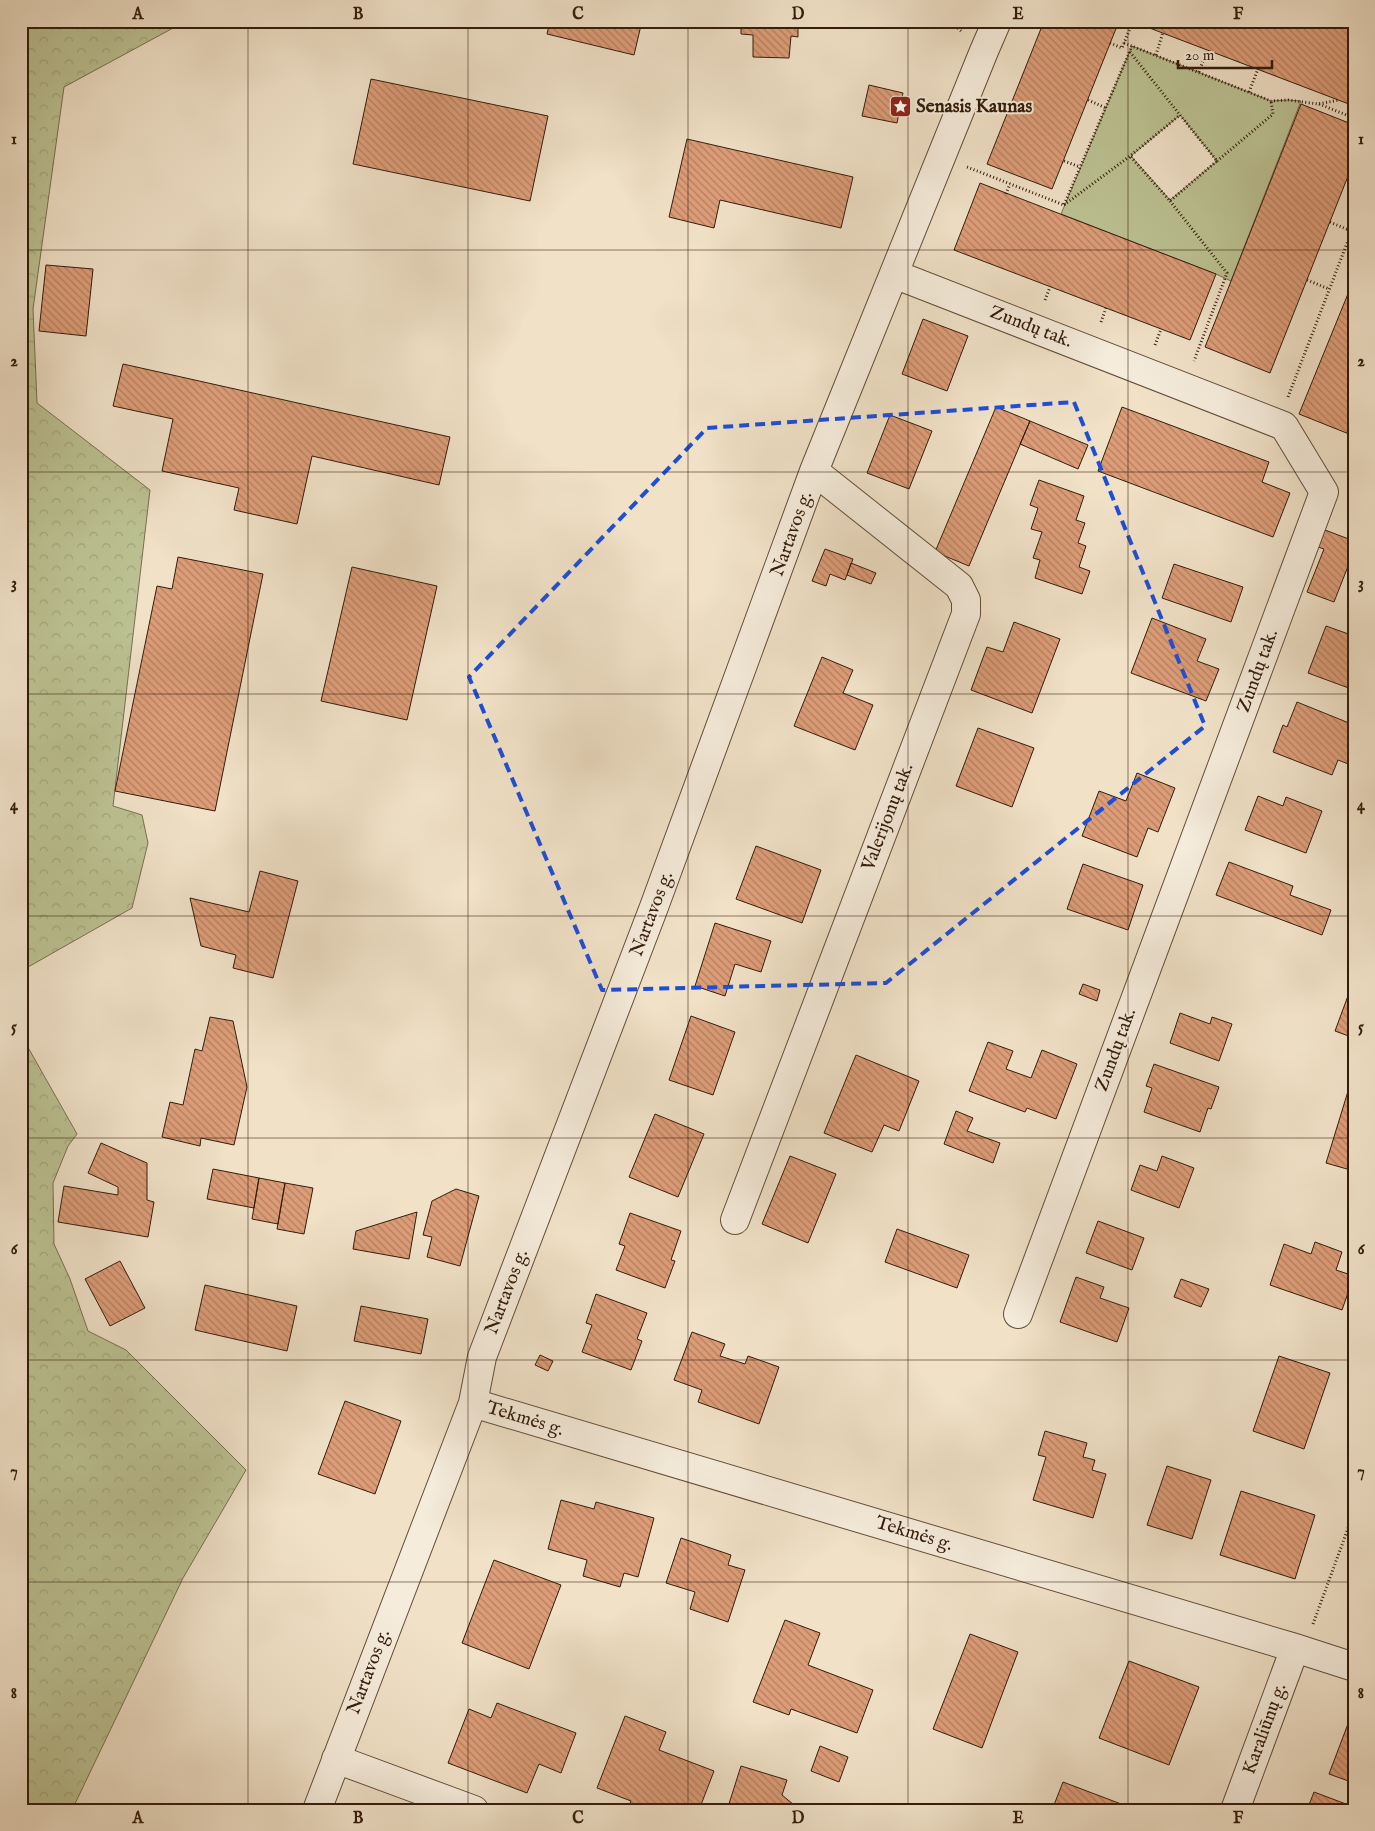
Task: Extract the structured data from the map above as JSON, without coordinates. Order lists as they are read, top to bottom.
{
  "streets": {
    "street": [
      "Zundų tak.",
      "Nartavos g.",
      "Valerijonų tak.",
      "Tekmės g.",
      "Karaliūnų g."
    ]
  },
  "crossings": [
    ["Zundų tak.", "Nartavos g."],
    ["Nartavos g.", "Valerijonų tak."],
    ["Nartavos g.", "Tekmės g."],
    ["Tekmės g.", "Karaliūnų g."]
  ],
  "places": {
    "place": ["Senasis Kaunas"]
  },
  "scale_bar": "20 m",
  "grid": {
    "columns": [
      "A",
      "B",
      "C",
      "D",
      "E",
      "F"
    ],
    "rows": [
      "1",
      "2",
      "3",
      "4",
      "5",
      "6",
      "7",
      "8"
    ]
  }
}
